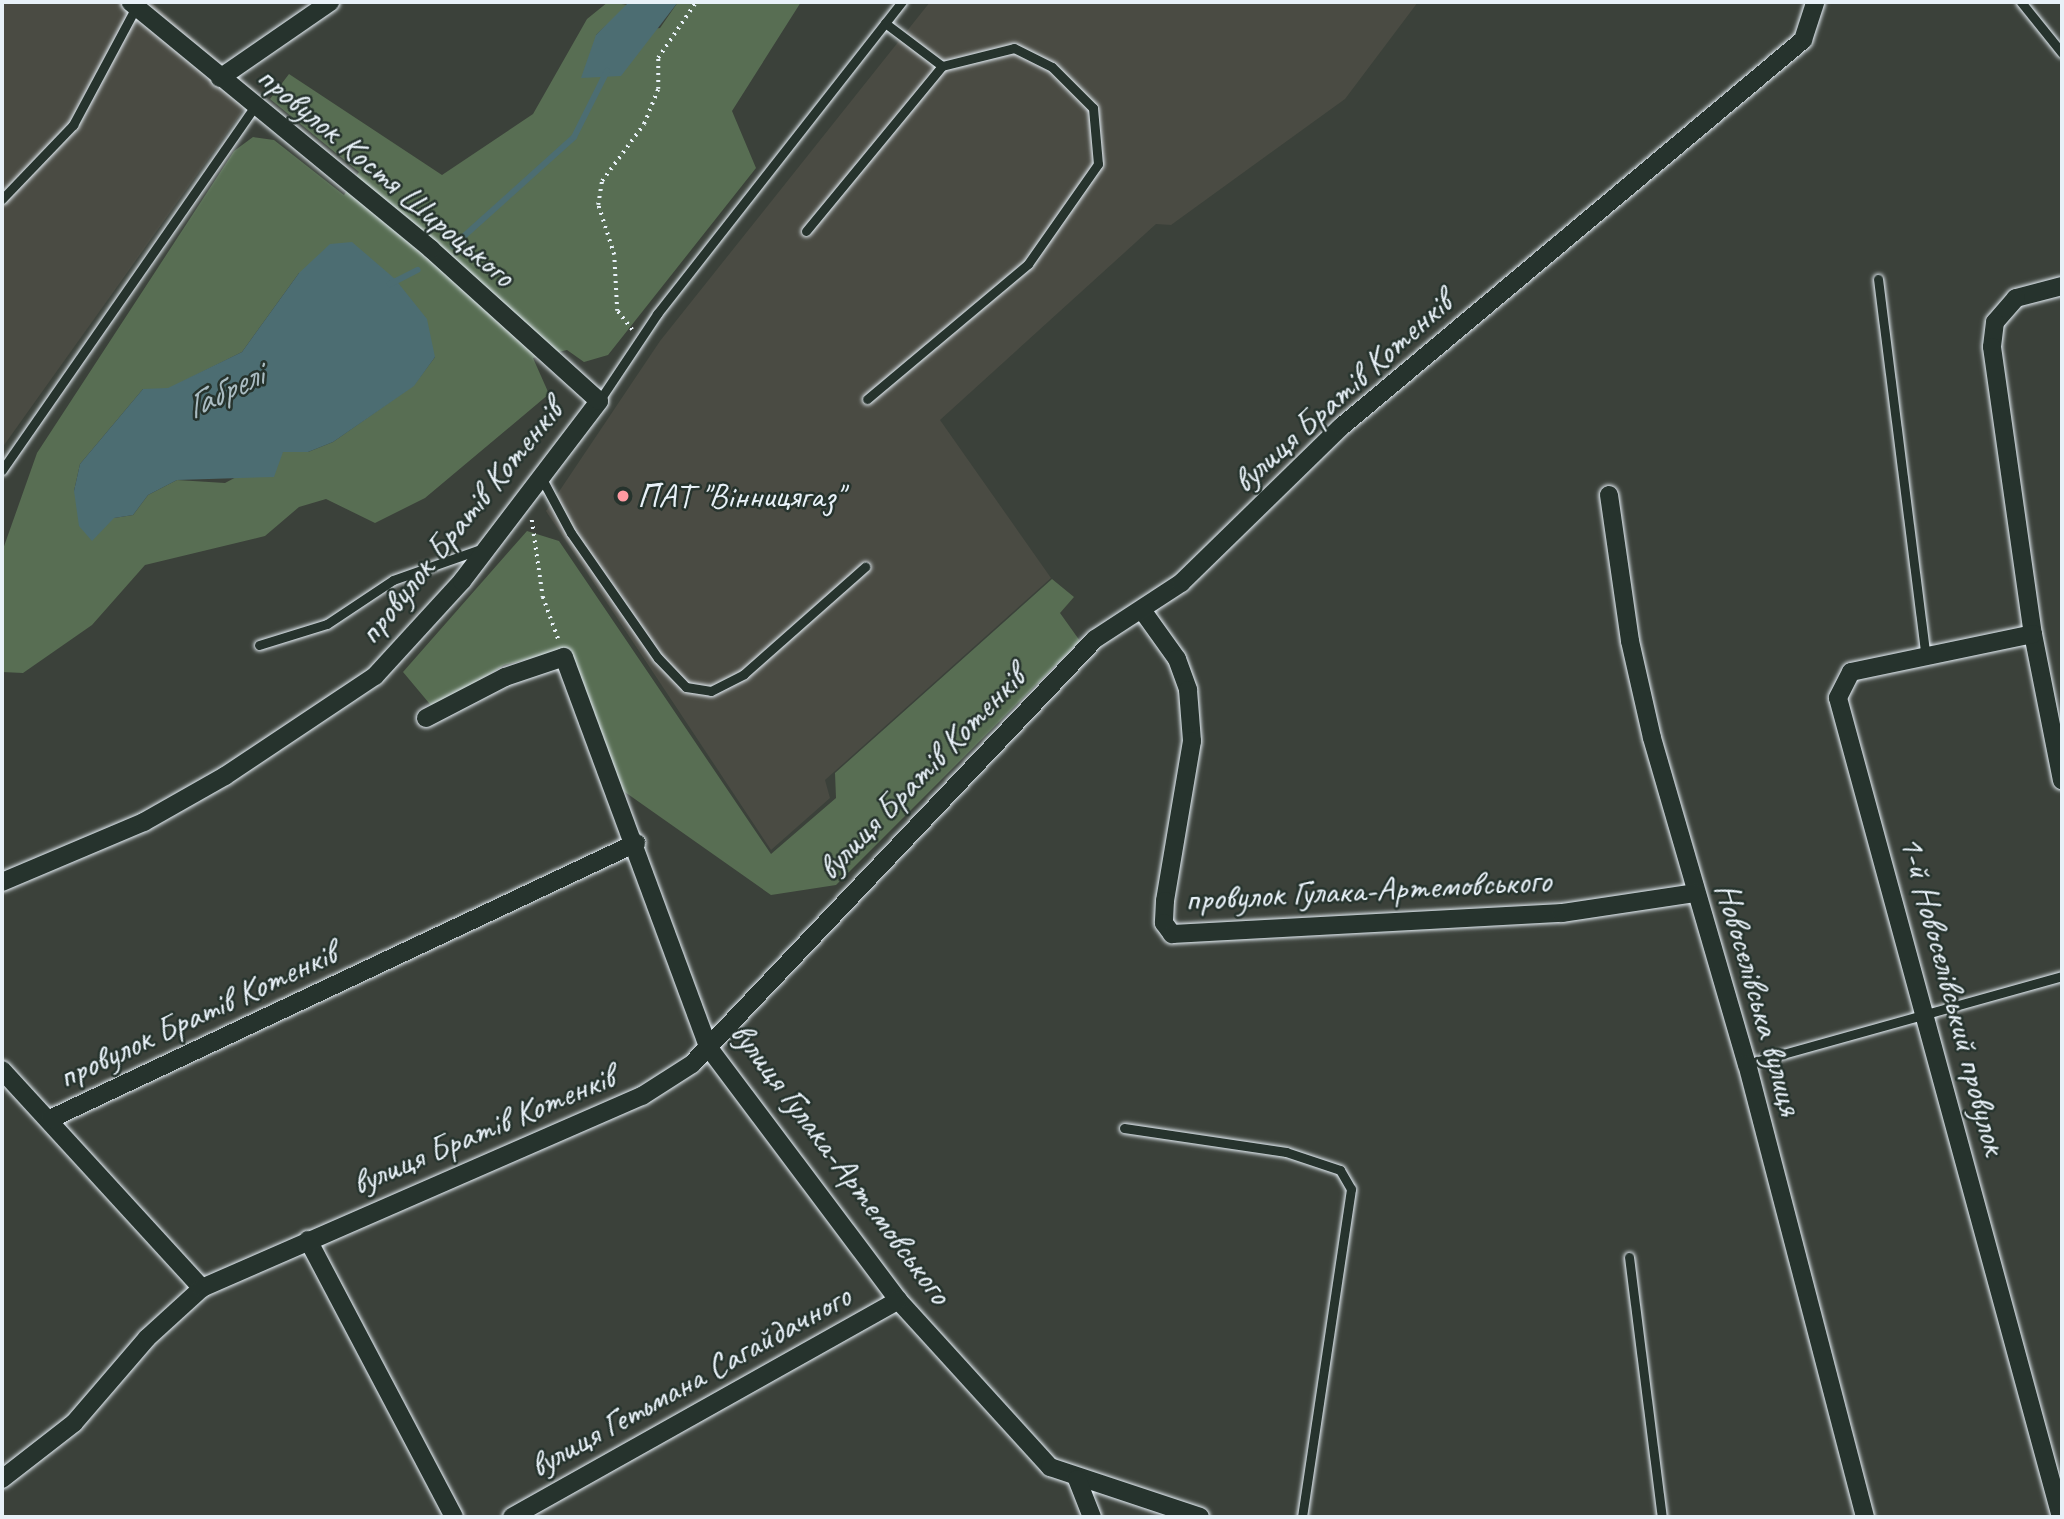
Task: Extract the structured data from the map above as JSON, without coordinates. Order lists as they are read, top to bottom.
{
  "streets": {
    "street": [
      "провулок Костя Широцького",
      "вулиця Братів Котенків",
      "провулок Братів Котенків",
      "провулок Гулака-Артемовського",
      "1-й Новоселівський провулок",
      "Новоселівська вулиця",
      "вулиця Гулака-Артемовського",
      "вулиця Гетьмана Сагайдачного"
    ]
  },
  "crossings": [
    ["провулок Костя Широцького", "провулок Братів Котенків"],
    ["вулиця Братів Котенків", "провулок Братів Котенків"],
    ["вулиця Братів Котенків", "провулок Гулака-Артемовського"],
    ["вулиця Братів Котенків", "вулиця Гулака-Артемовського"],
    ["провулок Братів Котенків", "вулиця Гулака-Артемовського"],
    ["провулок Гулака-Артемовського", "Новоселівська вулиця"],
    ["вулиця Гулака-Артемовського", "вулиця Гетьмана Сагайдачного"]
  ],
  "water": ["Габрелі"],
  "places": ["ПАТ \"Вінницягаз\""]
}
